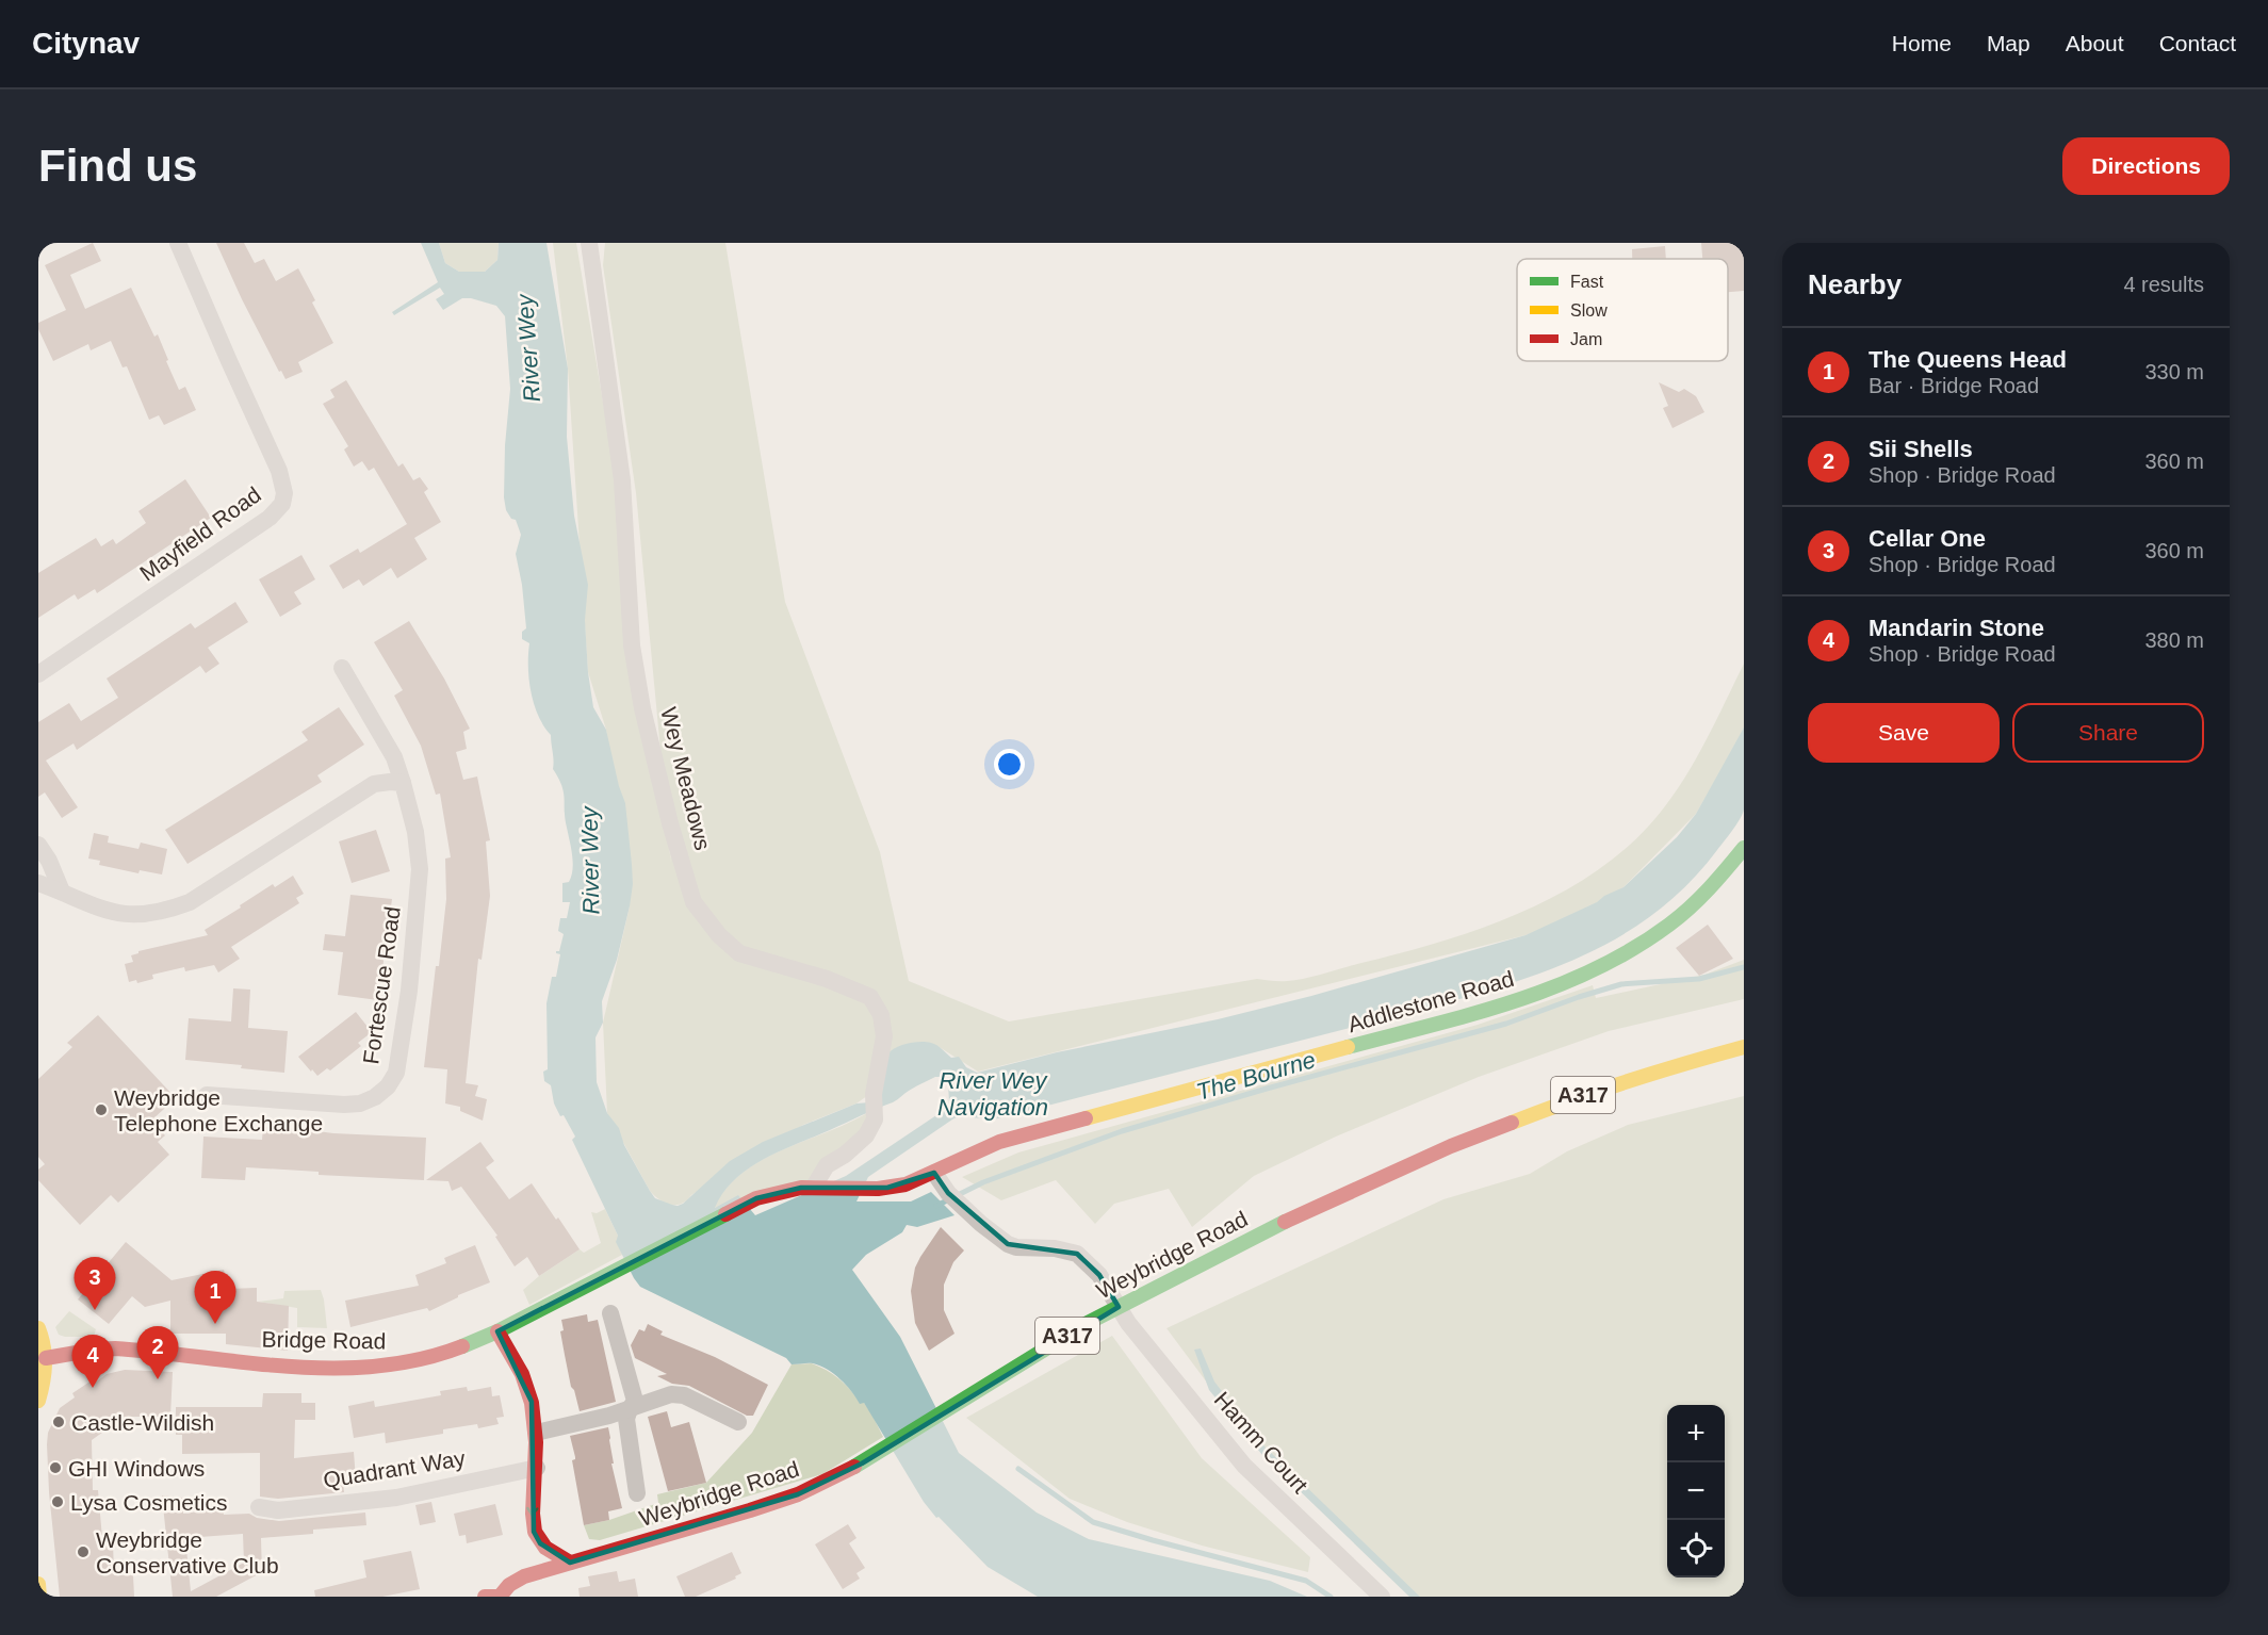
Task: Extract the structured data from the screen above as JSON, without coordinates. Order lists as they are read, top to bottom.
{
  "streets": {
    "street": [
      "Mayfield Road",
      "Wey Meadows",
      "Fortescue Road",
      "Addlestone Road",
      "A317",
      "Weybridge Road",
      "Bridge Road",
      "Hamm Court",
      "Quadrant Way"
    ]
  },
  "crossings": [
    ["Wey Meadows", "Addlestone Road"],
    ["Addlestone Road", "Bridge Road"],
    ["Addlestone Road", "Hamm Court"],
    ["A317", "Weybridge Road"],
    ["Weybridge Road", "Hamm Court"]
  ],
  "water": ["River Wey", "The Bourne", "River Wey Navigation"],
  "places": [
    "Weybridge Telephone Exchange",
    "Castle-Wildish",
    "GHI Windows",
    "Lysa Cosmetics",
    "Weybridge Conservative Club"
  ],
  "legend": ["Fast", "Slow", "Jam"],
  "page": {
    "header": "Citynav",
    "nav": [
      "Home",
      "Map",
      "About",
      "Contact"
    ],
    "buttons": [
      "Directions",
      ["Save", "Share"]
    ],
    "title": "Find us",
    "heading": ["Nearby", "4 results"],
    "list": [
      {
        "mark": "1",
        "name": "The Queens Head",
        "note": "Bar · Bridge Road",
        "value": "330 m"
      },
      {
        "mark": "2",
        "name": "Sii Shells",
        "note": "Shop · Bridge Road",
        "value": "360 m"
      },
      {
        "mark": "3",
        "name": "Cellar One",
        "note": "Shop · Bridge Road",
        "value": "360 m"
      },
      {
        "mark": "4",
        "name": "Mandarin Stone",
        "note": "Shop · Bridge Road",
        "value": "380 m"
      }
    ],
    "pins": [
      "3",
      "1",
      "2",
      "4"
    ],
    "map_buttons": ["+", "−"]
  }
}
